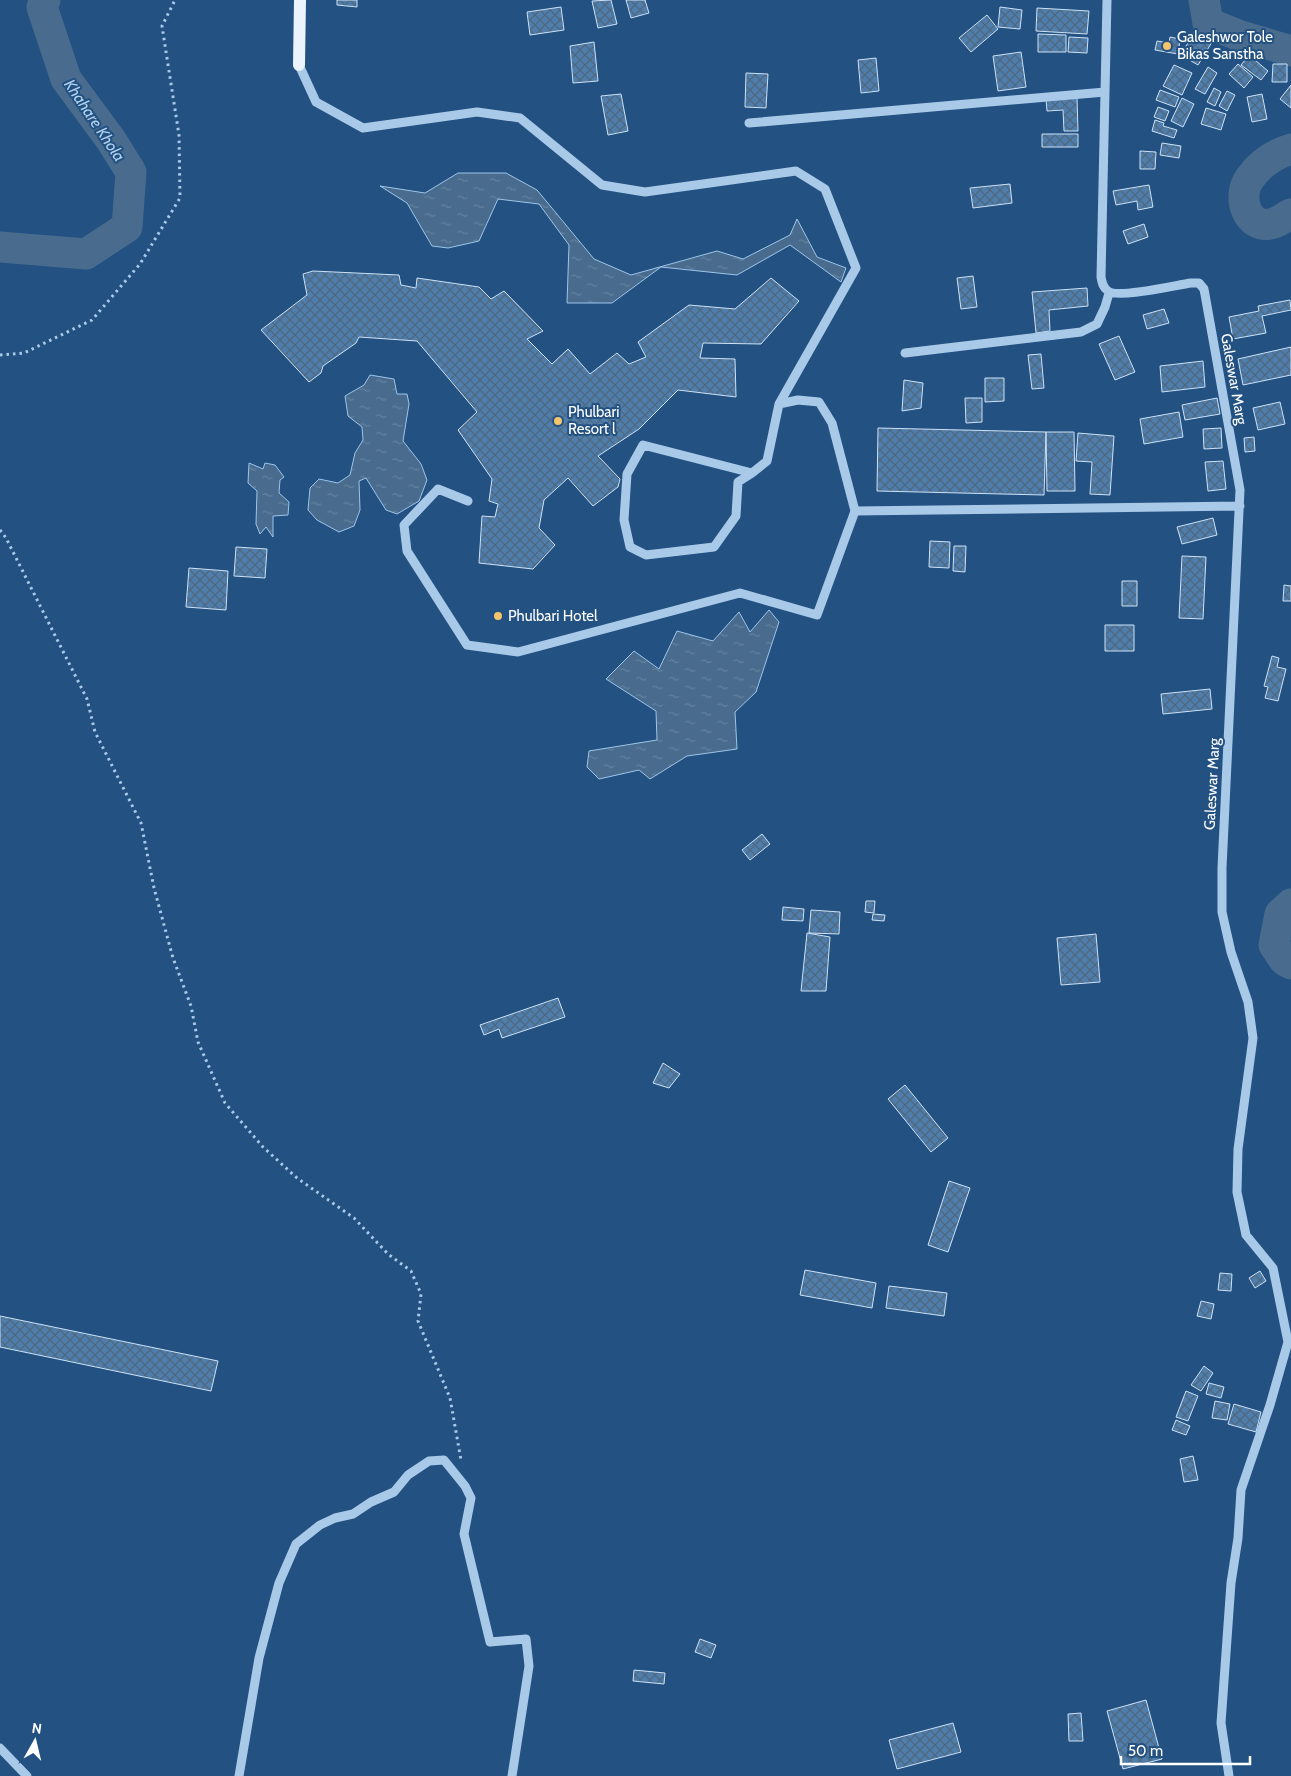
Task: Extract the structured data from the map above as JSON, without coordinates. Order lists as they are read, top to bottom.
{
  "streets": {
    "street": ["Galeswar Marg"]
  },
  "water": ["Khahare Khola"],
  "places": ["Galeshwor Tole Bikas Sanstha", "Phulbari Resort l", "Phulbari Hotel"],
  "scale_bar": "50 m",
  "north": "top"
}
